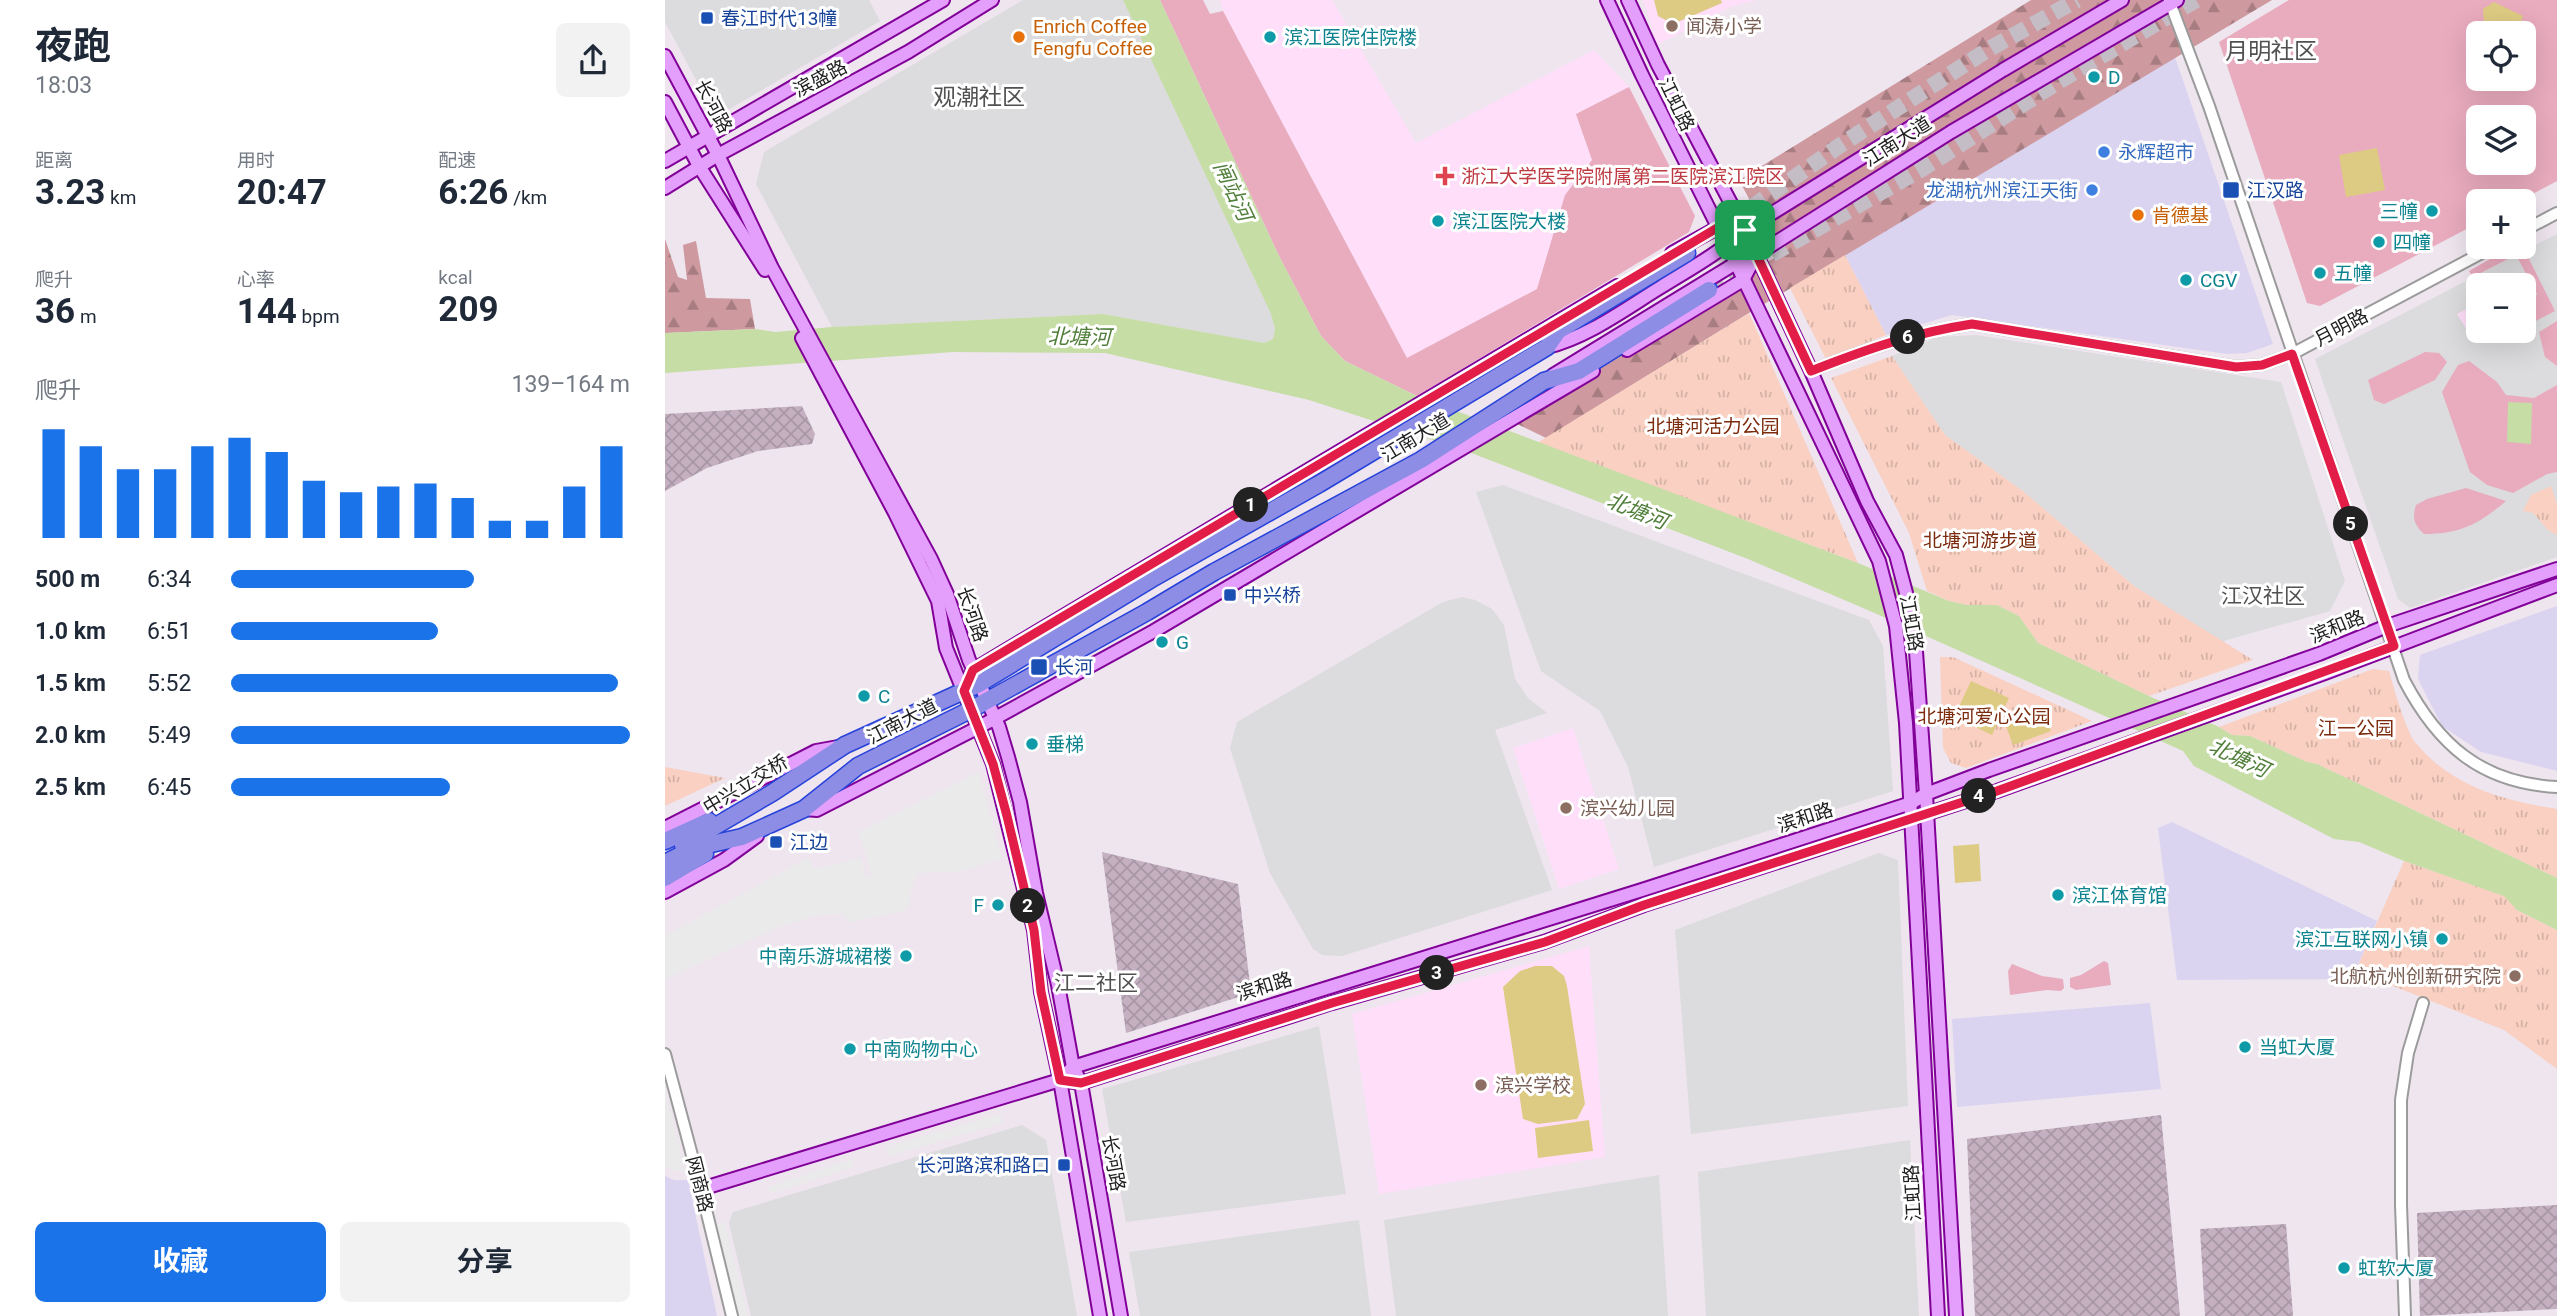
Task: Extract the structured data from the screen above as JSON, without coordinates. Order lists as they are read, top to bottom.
{
  "streets": {
    "highway": ["江南大道", "中兴立交桥"],
    "main road": [
      "滨盛路",
      "江虹路",
      "长河路",
      "滨和路"
    ],
    "street": ["月明路", "网商路"]
  },
  "crossings": [
    ["滨盛路", "长河路"],
    ["江虹路", "江南大道"],
    ["江虹路", "月明路"],
    ["江虹路", "滨和路"],
    ["长河路", "江南大道"],
    ["长河路", "滨和路"],
    ["江南大道", "中兴立交桥"],
    ["滨和路", "网商路"]
  ],
  "districts": [
    "月明社区",
    "观潮社区",
    "江汉社区",
    "江二社区"
  ],
  "water": ["闸站河", "北塘河"],
  "parks": [
    "北塘河活力公园",
    "北塘河游步道",
    "北塘河爱心公园",
    "江一公园"
  ],
  "places": {
    "transit": [
      "春江时代13幢",
      "江汉路",
      "中兴桥",
      "长河",
      "江边",
      "长河路滨和路口"
    ],
    "other": [
      "闻涛小学",
      "Enrich Coffee Fengfu Coffee",
      "滨江医院住院楼",
      "D",
      "永辉超市",
      "龙湖杭州滨江天街",
      "三幢",
      "肯德基",
      "滨江医院大楼",
      "四幢",
      "五幢",
      "CGV",
      "G",
      "C",
      "垂梯",
      "滨兴幼儿园",
      "滨江体育馆",
      "F",
      "滨江互联网小镇",
      "中南乐游城裙楼",
      "北航杭州创新研究院",
      "当虹大厦",
      "中南购物中心",
      "滨兴学校",
      "虹软大厦"
    ],
    "health": ["浙江大学医学院附属第二医院滨江院区"]
  },
  "page": {
    "heading": ["夜跑", "18:03"],
    "map_buttons": ["+", "−"],
    "stats": [
      ["距离", "3.23 km"],
      ["用时", "20:47"],
      ["配速", "6:26 /km"],
      ["爬升", "36 m"],
      ["心率", "144 bpm"],
      ["kcal", "209"]
    ],
    "pins": [
      "6",
      "1",
      "5",
      "4",
      "2",
      "3"
    ],
    "chart": ["爬升", "139–164 m"],
    "list": [
      {
        "name": "500 m",
        "note": "6:34"
      },
      {
        "name": "1.0 km",
        "note": "6:51"
      },
      {
        "name": "1.5 km",
        "note": "5:52"
      },
      {
        "name": "2.0 km",
        "note": "5:49"
      },
      {
        "name": "2.5 km",
        "note": "6:45"
      }
    ],
    "buttons": ["收藏", "分享"]
  }
}
